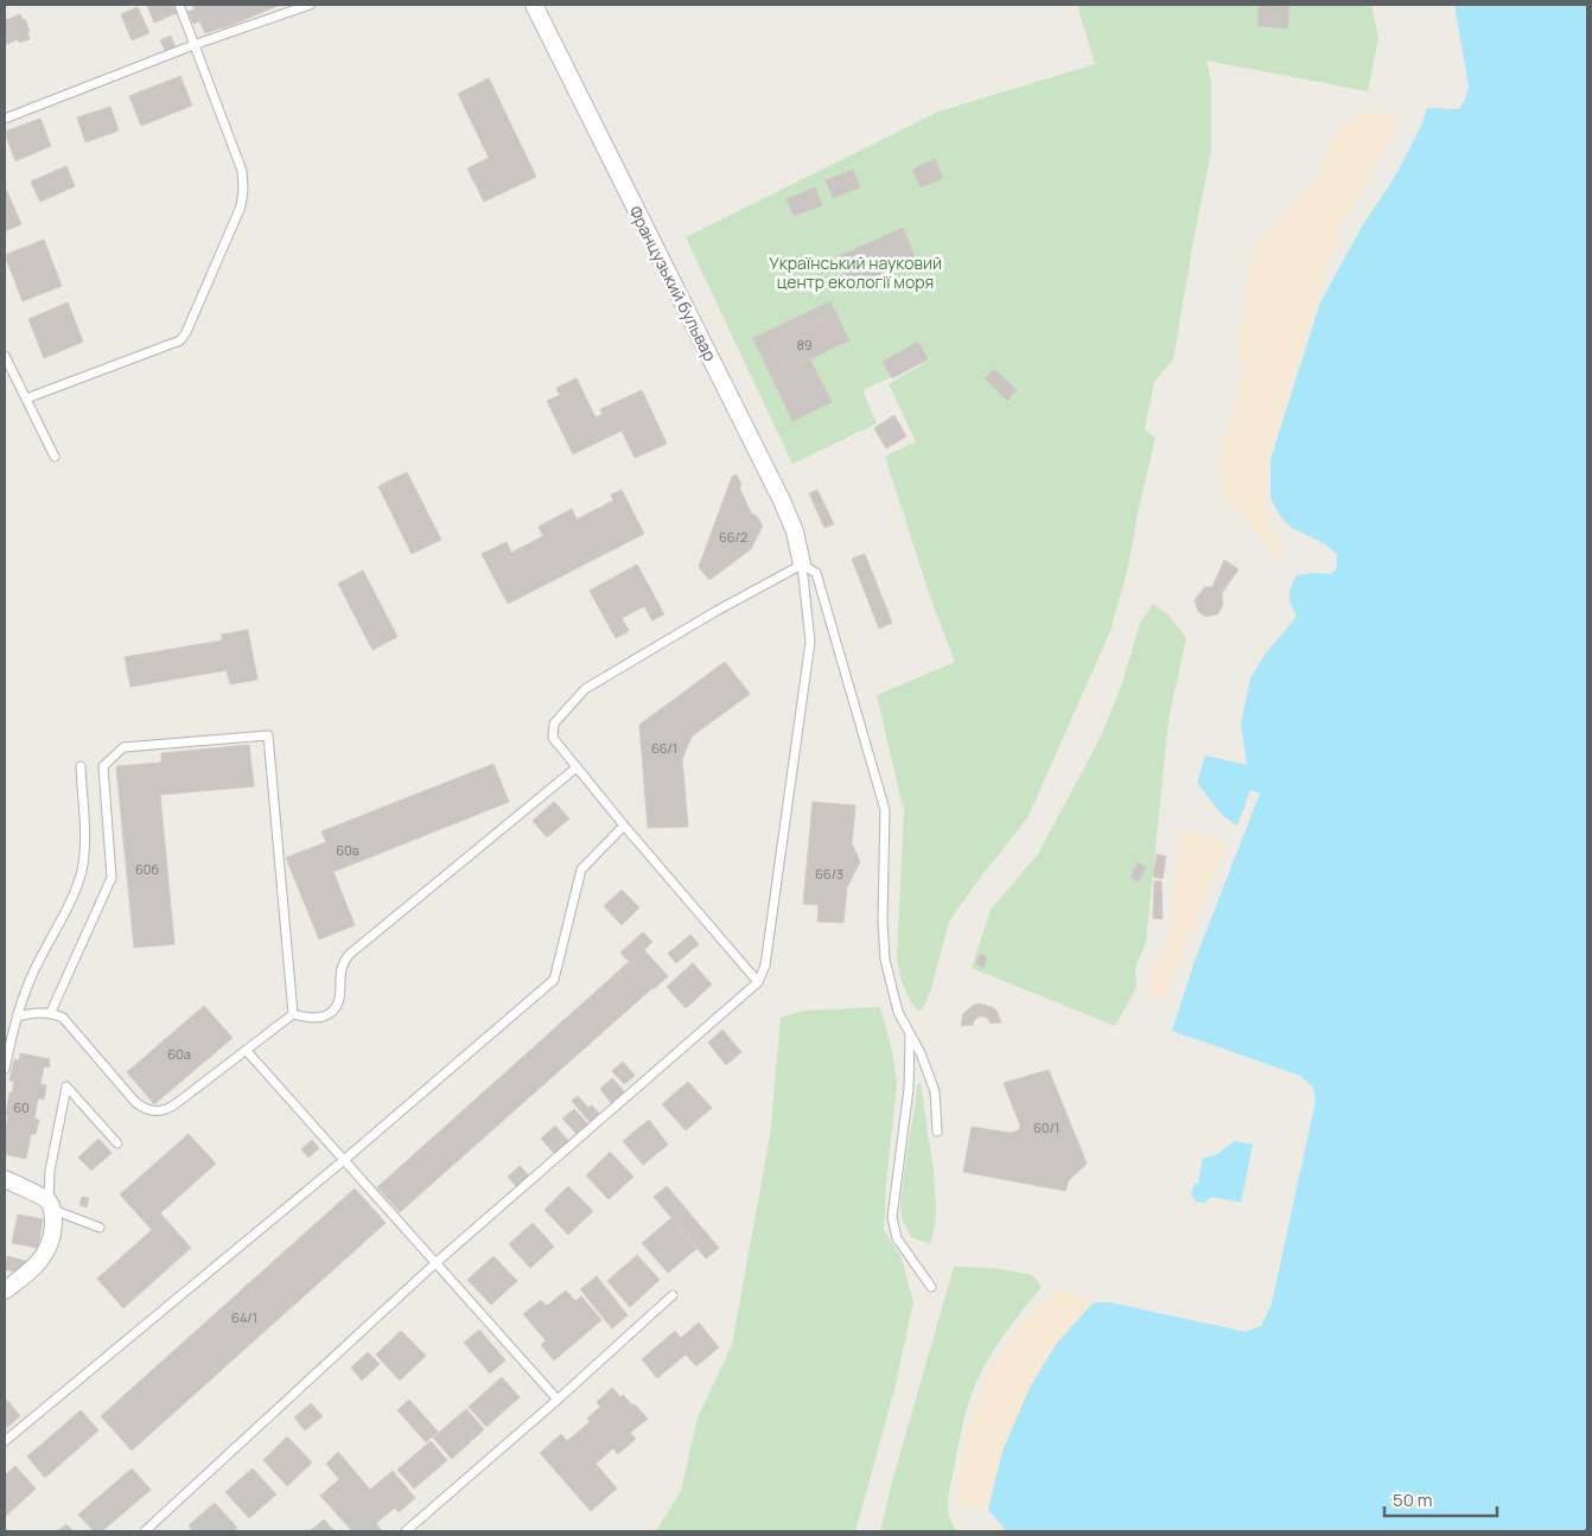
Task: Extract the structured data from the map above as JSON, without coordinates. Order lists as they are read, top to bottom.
{
  "streets": {
    "street": ["Французький бульвар"]
  },
  "parks": ["Український науковий центр екології моря"],
  "house_numbers": [
    "89",
    "66/2",
    "66/1",
    "60в",
    "60б",
    "66/3",
    "60а",
    "60",
    "60/1",
    "64/1"
  ],
  "scale_bar": "50 m"
}
